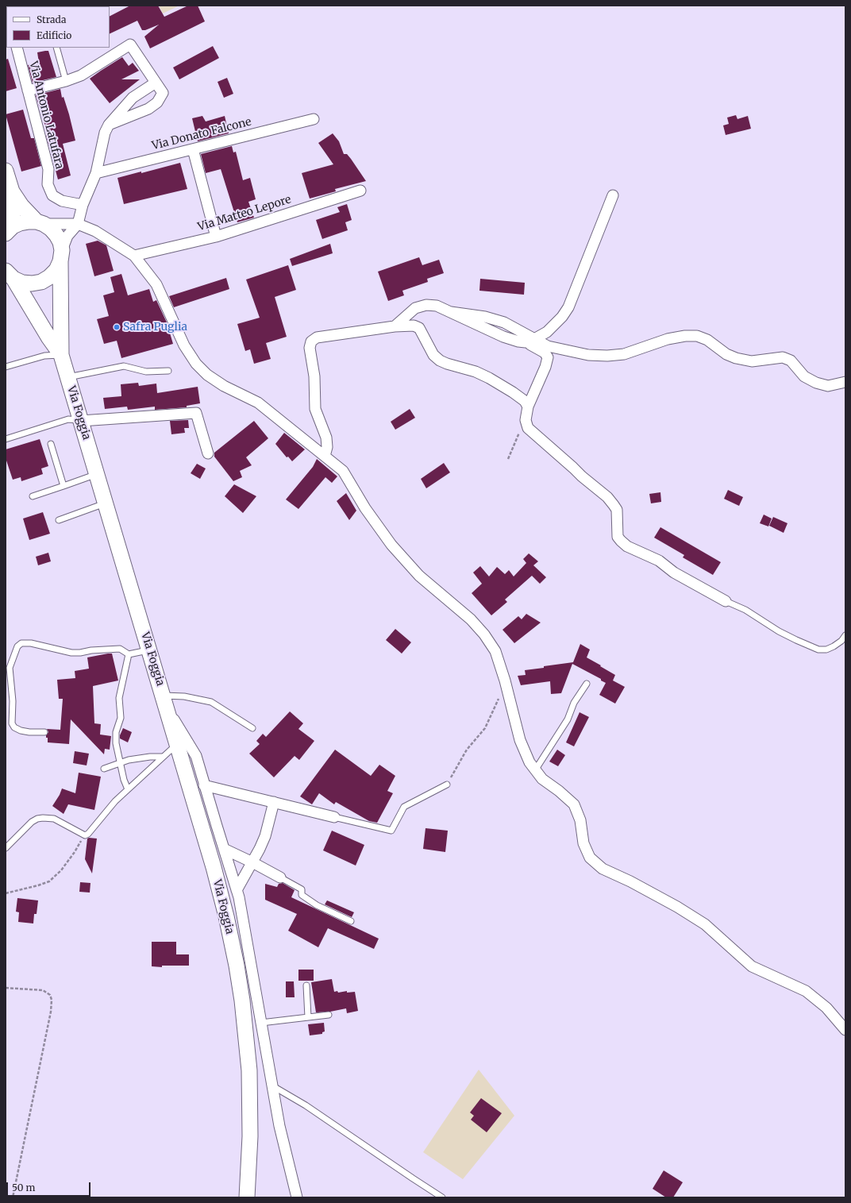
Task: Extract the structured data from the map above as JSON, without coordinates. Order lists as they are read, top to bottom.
{
  "streets": {
    "main road": ["Via Foggia"],
    "street": ["Via Antonio Latufara", "Via Donato Falcone", "Via Matteo Lepore"]
  },
  "places": ["Safra Puglia"],
  "legend": ["Strada", "Edificio"],
  "scale_bar": "50 m"
}
